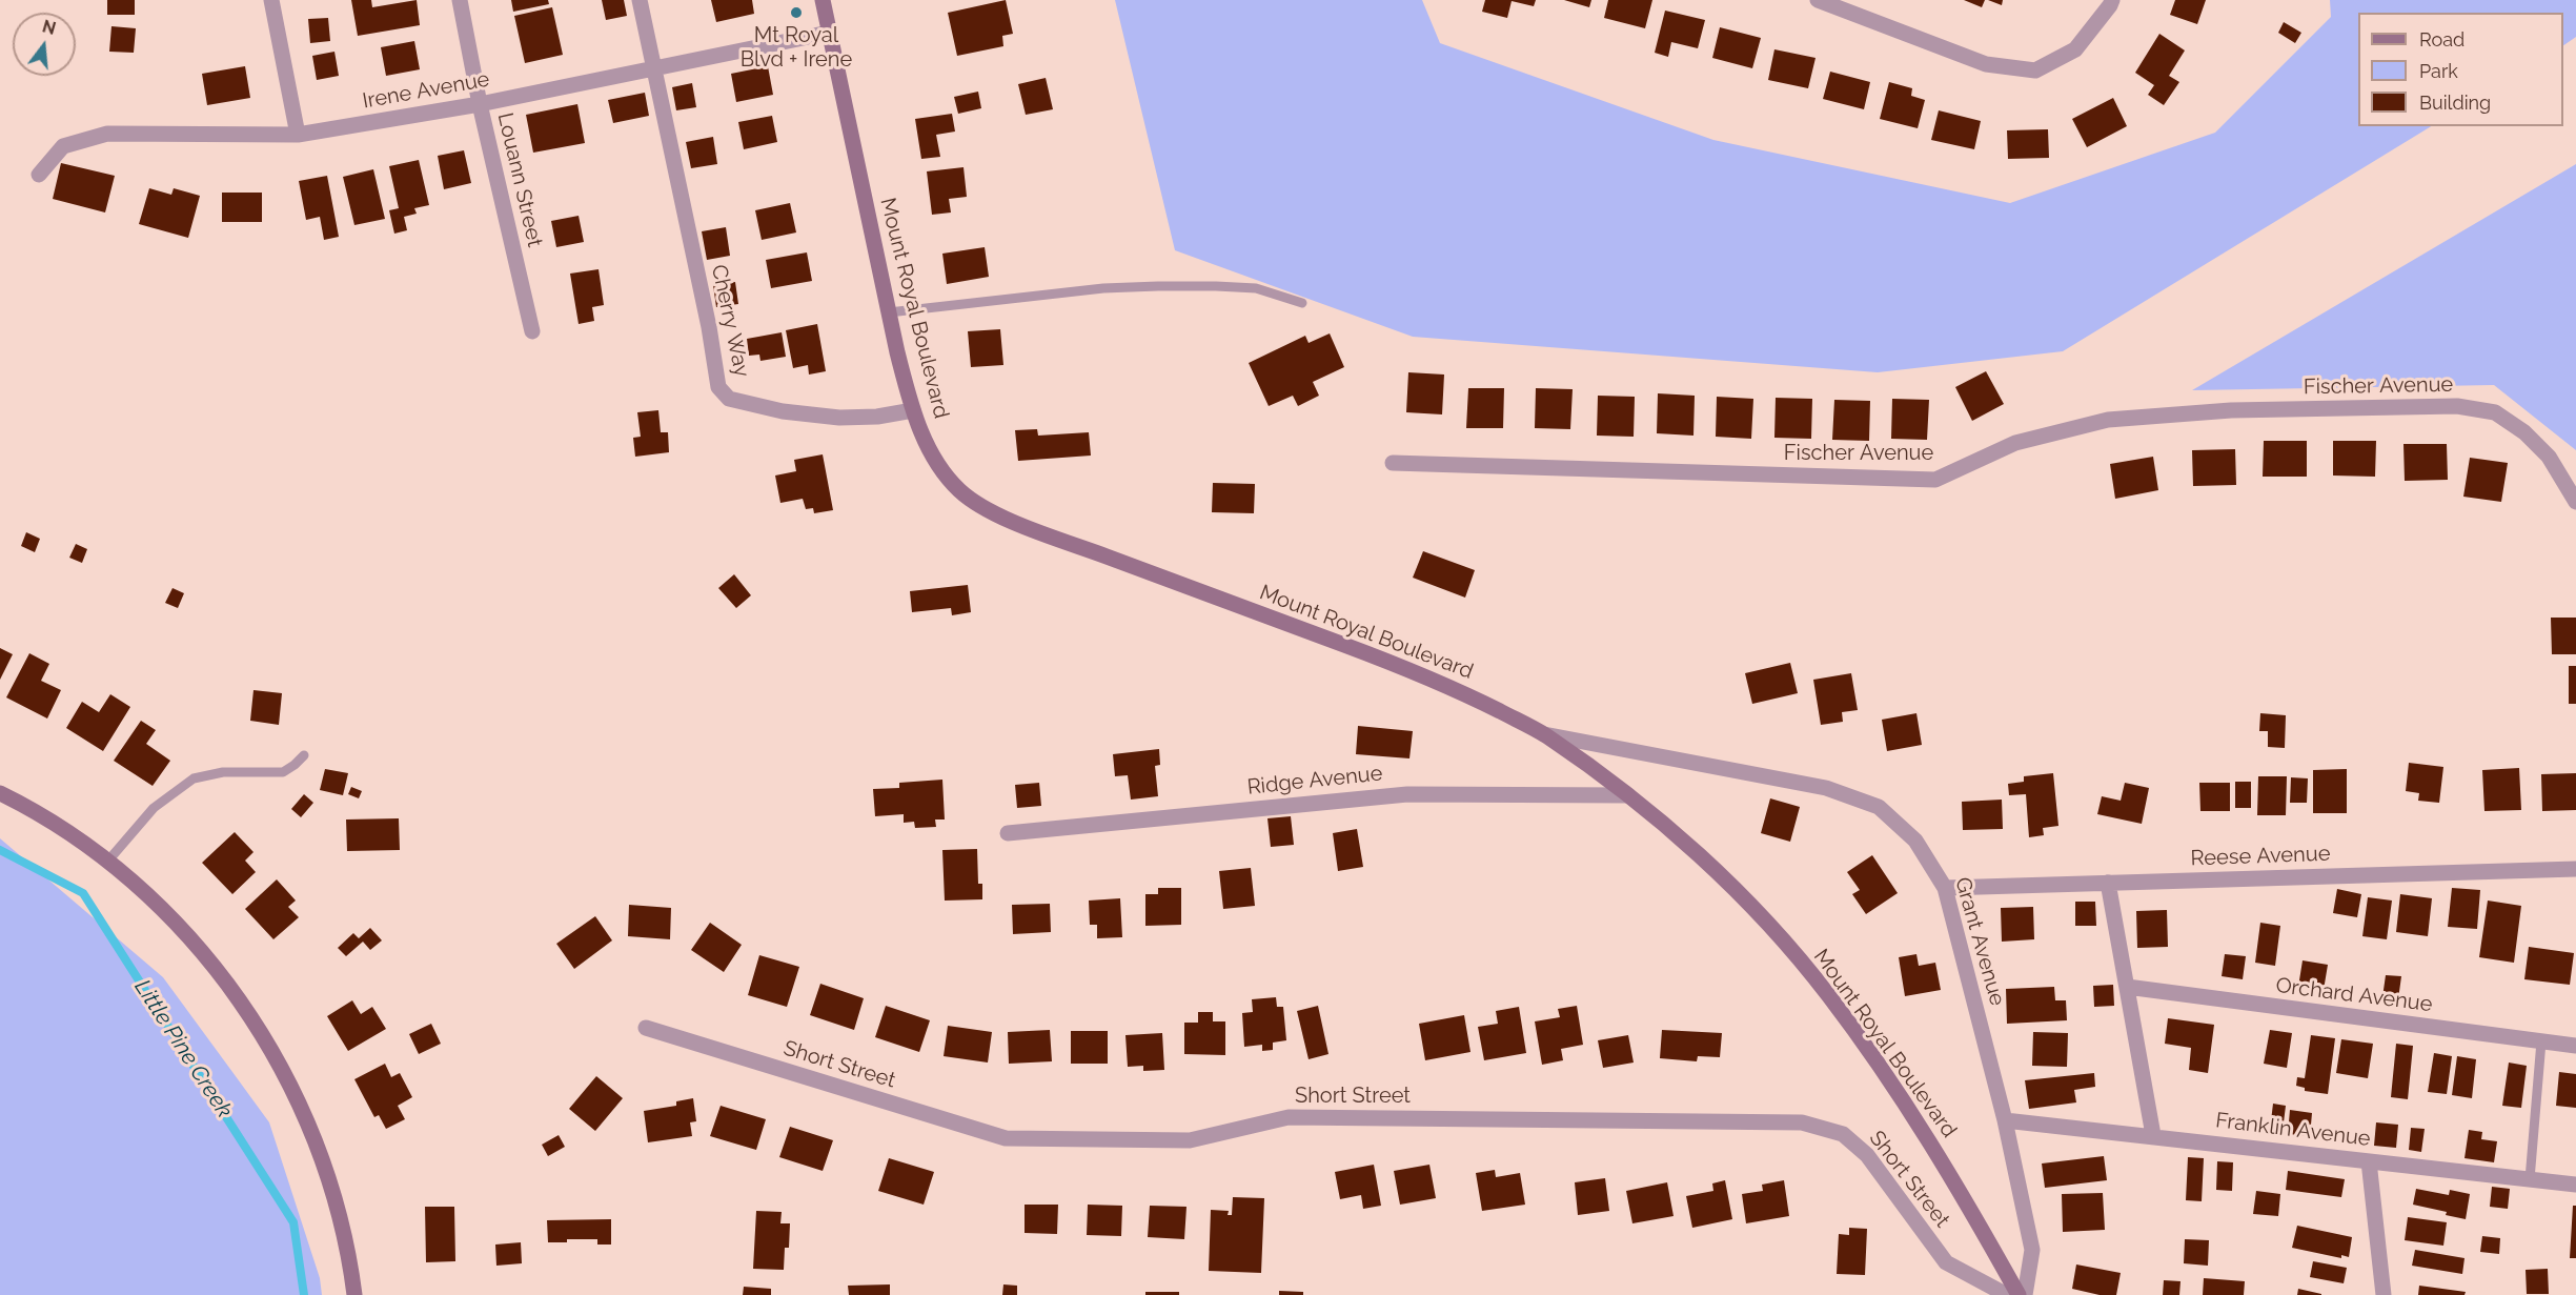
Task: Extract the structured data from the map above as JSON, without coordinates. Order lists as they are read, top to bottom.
{
  "streets": {
    "main road": ["Mount Royal Boulevard"],
    "street": [
      "Irene Avenue",
      "Louann Street",
      "Cherry Way",
      "Fischer Avenue",
      "Ridge Avenue",
      "Reese Avenue",
      "Grant Avenue",
      "Orchard Avenue",
      "Short Street",
      "Franklin Avenue"
    ]
  },
  "crossings": [
    ["Irene Avenue", "Louann Street"],
    ["Irene Avenue", "Mount Royal Boulevard"],
    ["Irene Avenue", "Cherry Way"],
    ["Mount Royal Boulevard", "Cherry Way"],
    ["Mount Royal Boulevard", "Ridge Avenue"],
    ["Mount Royal Boulevard", "Grant Avenue"],
    ["Reese Avenue", "Grant Avenue"],
    ["Grant Avenue", "Franklin Avenue"]
  ],
  "water": ["Little Pine Creek"],
  "places": ["Mt Royal Blvd + Irene"],
  "legend": ["Road", "Park", "Building"],
  "north": "top"
}
